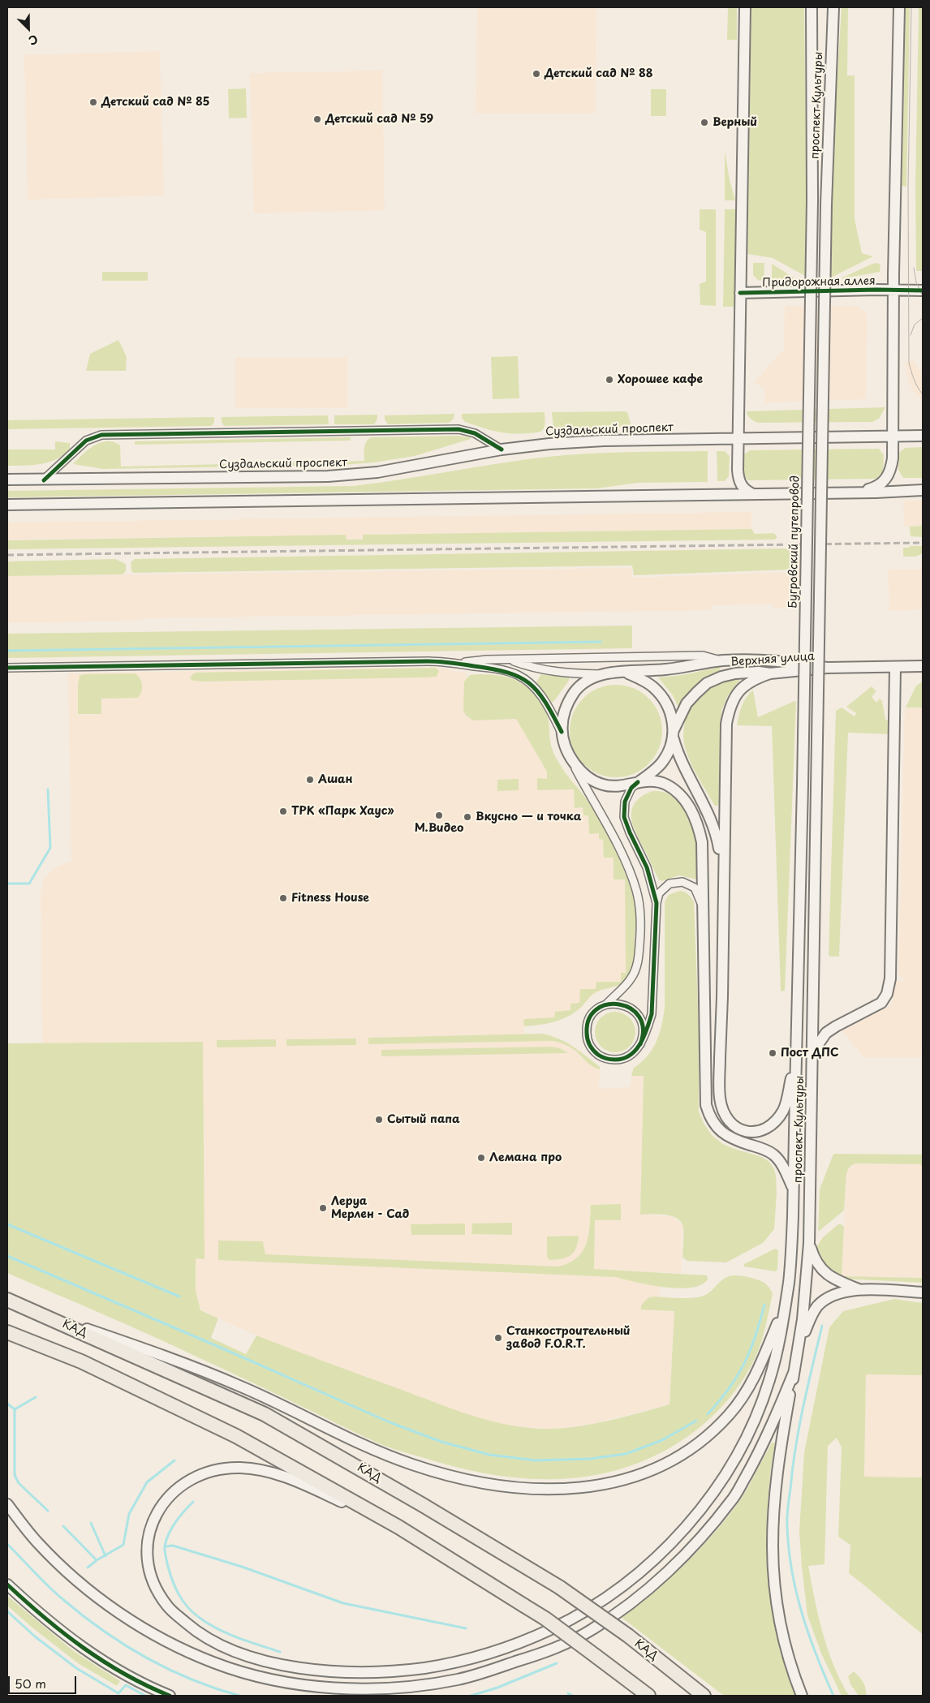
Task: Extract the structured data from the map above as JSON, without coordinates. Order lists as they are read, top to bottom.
{
  "streets": {
    "highway": ["КАД"],
    "main road": [
      "проспект Культуры",
      "Придорожная аллея",
      "Суздальский проспект",
      "Бугровский путепровод",
      "Верхняя улица"
    ]
  },
  "crossings": [
    ["проспект Культуры", "Бугровский путепровод"]
  ],
  "places": [
    "Детский сад № 88",
    "Детский сад № 85",
    "Детский сад № 59",
    "Верный",
    "Хорошее кафе",
    "Ашан",
    "ТРК «Парк Хаус»",
    "М.Видео",
    "Вкусно — и точка",
    "Fitness House",
    "Пост ДПС",
    "Сытый папа",
    "Лемана про",
    "Леруа Мерлен - Сад",
    "Станкостроительный завод F.O.R.T."
  ],
  "scale_bar": "50 m",
  "north": "bottom right"
}
